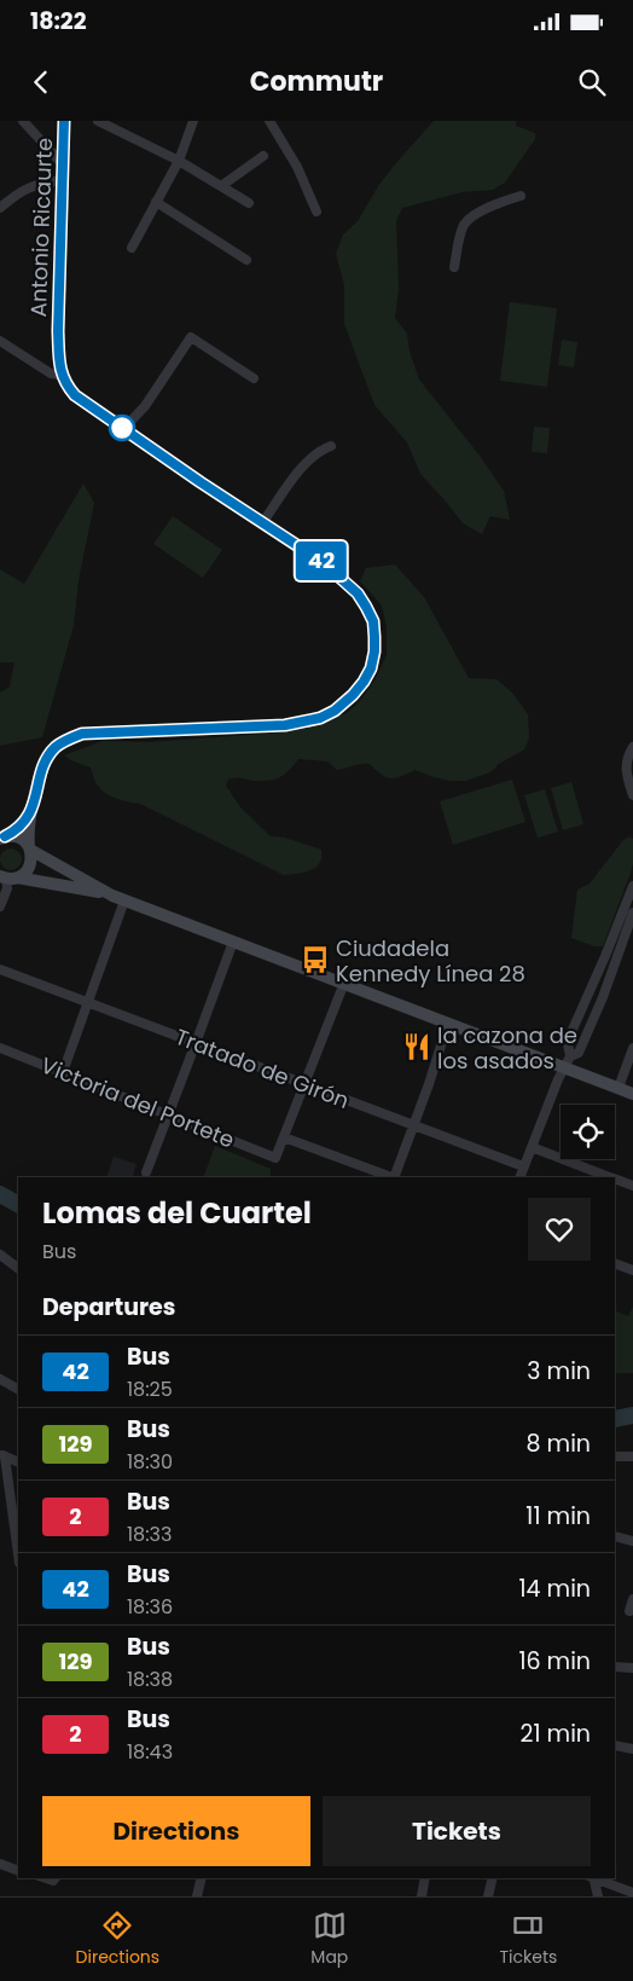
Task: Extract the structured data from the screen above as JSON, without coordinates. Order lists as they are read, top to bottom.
{
  "streets": {
    "main road": ["Antonio Ricaurte"],
    "street": ["Tratado de Girón", "Victoria del Portete"]
  },
  "places": {
    "bus stop": ["Ciudadela Kennedy Línea 28"],
    "restaurant": ["la cazona de los asados"]
  },
  "lines": ["bus line 42"],
  "page": {
    "status": "18:22",
    "header": "Commutr",
    "on_map": "42",
    "heading": [
      ["Lomas del Cuartel", "Bus"],
      "Departures"
    ],
    "list": [
      {
        "mark": "42",
        "name": "Bus",
        "note": "18:25",
        "value": "3 min"
      },
      {
        "mark": "129",
        "name": "Bus",
        "note": "18:30",
        "value": "8 min"
      },
      {
        "mark": "2",
        "name": "Bus",
        "note": "18:33",
        "value": "11 min"
      },
      {
        "mark": "42",
        "name": "Bus",
        "note": "18:36",
        "value": "14 min"
      },
      {
        "mark": "129",
        "name": "Bus",
        "note": "18:38",
        "value": "16 min"
      },
      {
        "mark": "2",
        "name": "Bus",
        "note": "18:43",
        "value": "21 min"
      }
    ],
    "buttons": ["Directions", "Tickets"],
    "tabs": ["Directions", "Map", "Tickets"]
  }
}
